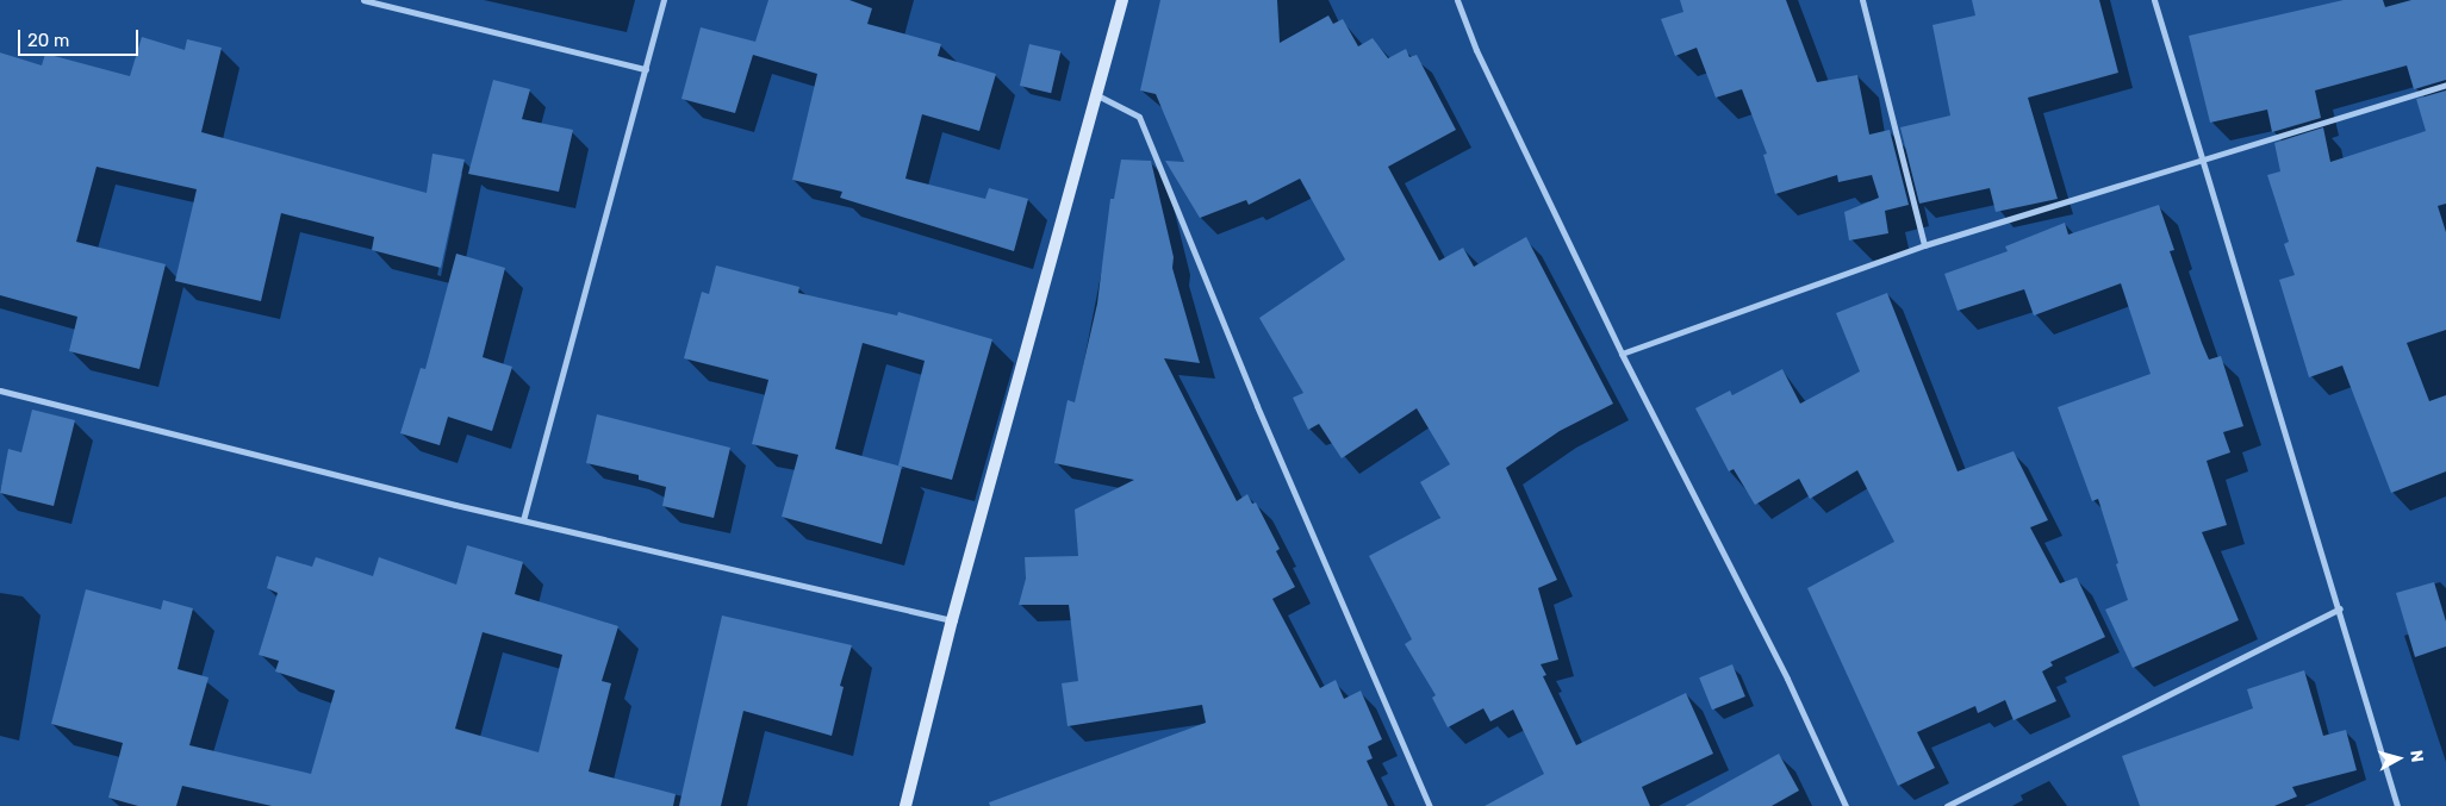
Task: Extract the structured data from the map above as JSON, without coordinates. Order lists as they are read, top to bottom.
{
  "scale_bar": "20 m",
  "north": "right"
}
